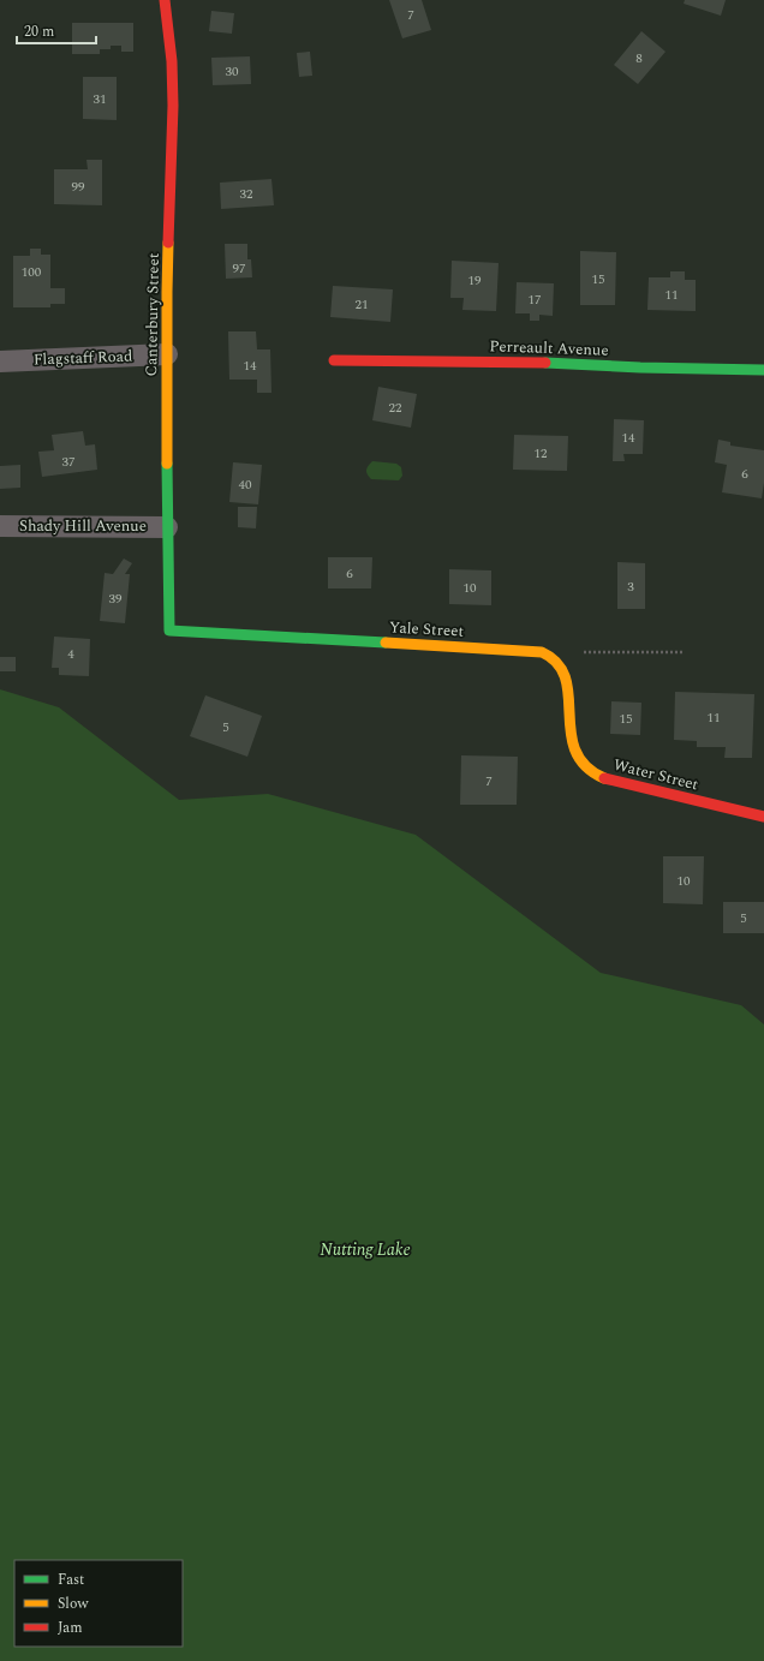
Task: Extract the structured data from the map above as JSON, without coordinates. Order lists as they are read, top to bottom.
{
  "streets": {
    "street": [
      "Canterbury Street",
      "Perreault Avenue",
      "Flagstaff Road",
      "Shady Hill Avenue",
      "Yale Street",
      "Water Street"
    ]
  },
  "crossings": [
    ["Canterbury Street", "Flagstaff Road"],
    ["Canterbury Street", "Shady Hill Avenue"],
    ["Canterbury Street", "Yale Street"],
    ["Yale Street", "Water Street"]
  ],
  "water": ["Nutting Lake"],
  "house_numbers": [
    "7",
    "8",
    "30",
    "31",
    "99",
    "32",
    "97",
    "100",
    "15",
    "19",
    "11",
    "17",
    "21",
    "14",
    "22",
    "14",
    "12",
    "37",
    "6",
    "40",
    "6",
    "3",
    "10",
    "39",
    "4",
    "11",
    "15",
    "5",
    "7",
    "10",
    "5"
  ],
  "legend": ["Fast", "Slow", "Jam"],
  "scale_bar": "20 m"
}
